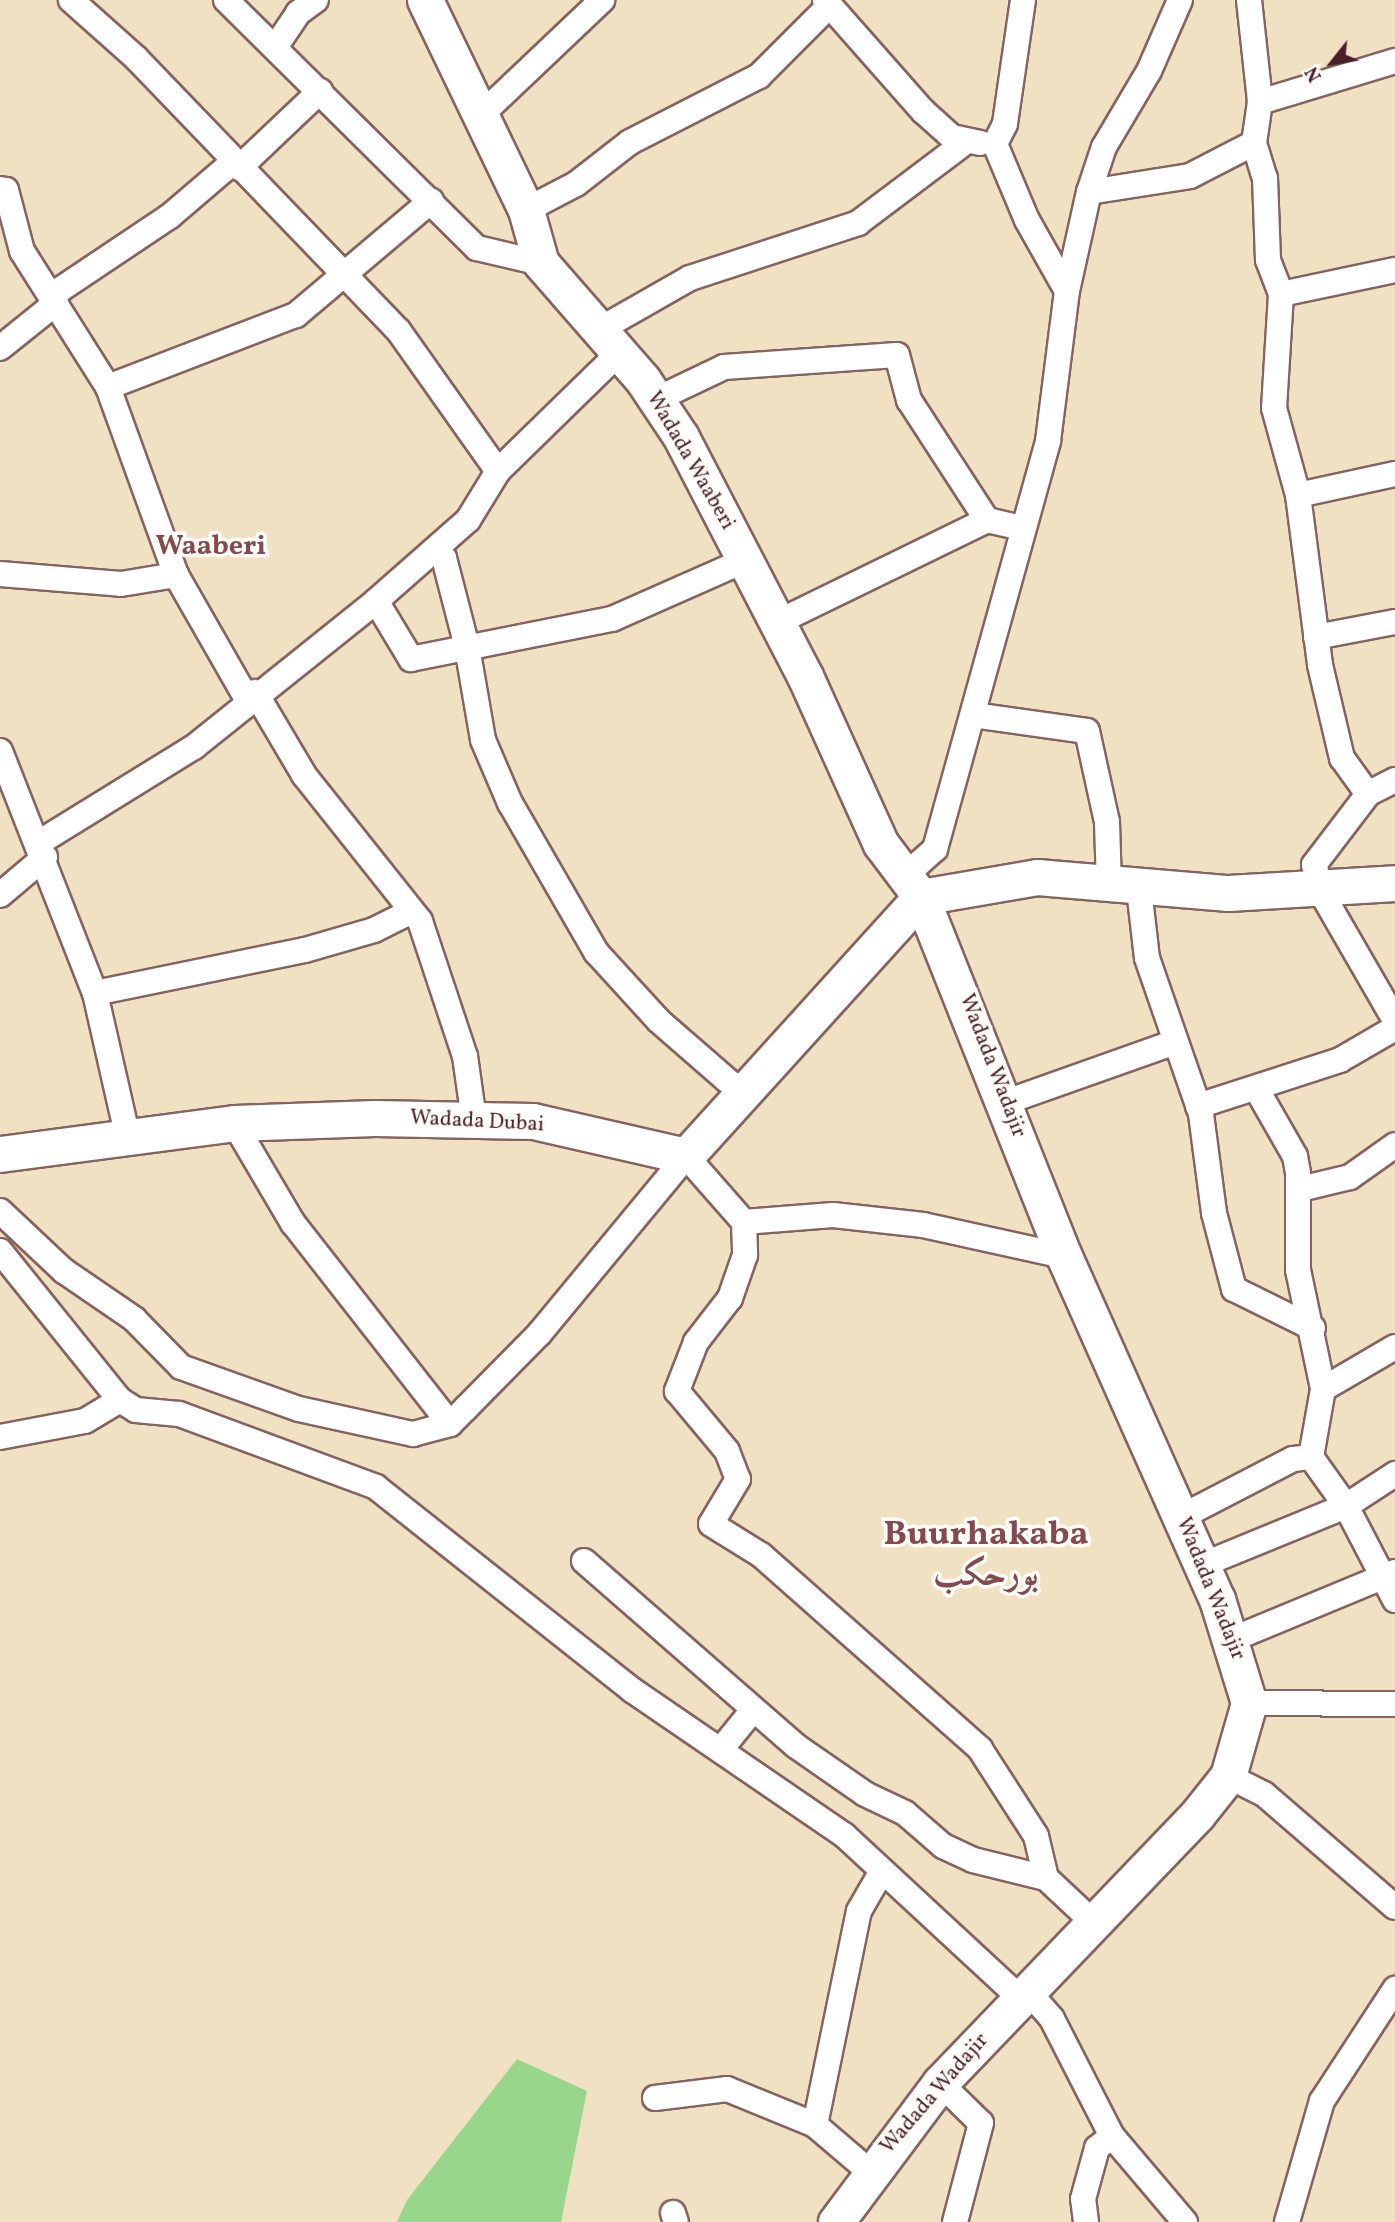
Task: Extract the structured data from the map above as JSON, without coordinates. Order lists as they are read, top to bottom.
{
  "streets": {
    "street": ["Wadada Waaberi", "Wadada Wadajir", "Wadada Dubai"]
  },
  "crossings": [
    ["Wadada Waaberi", "Wadada Wadajir"]
  ],
  "districts": ["Waaberi", "Buurhakaba بورحكب"],
  "north": "bottom left"
}
